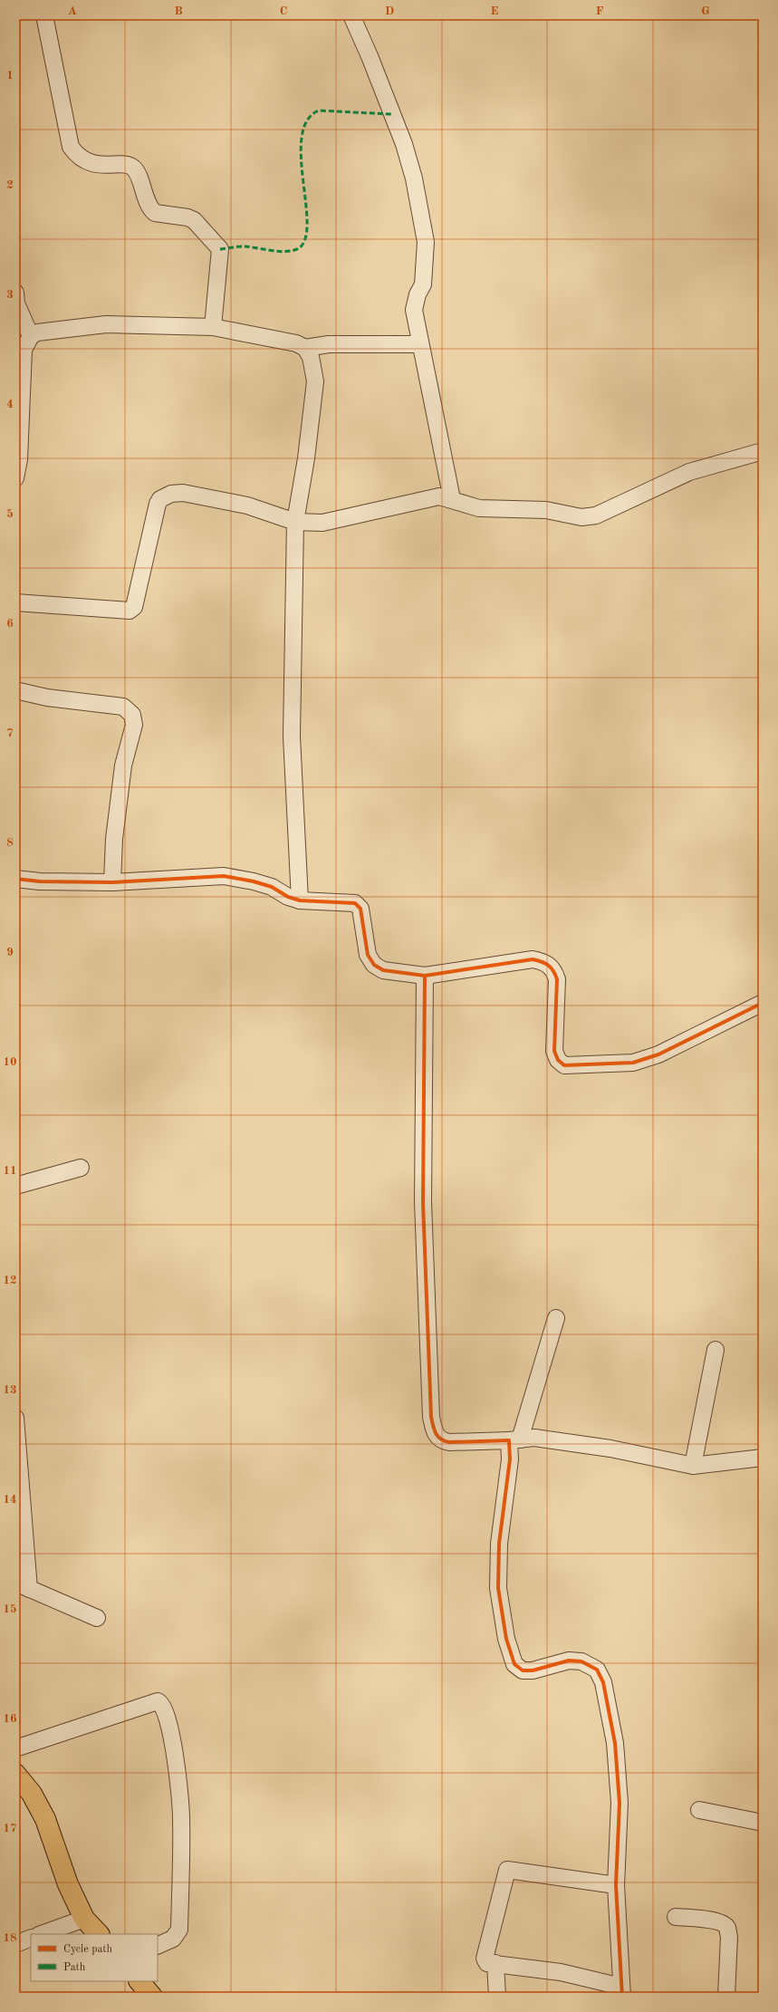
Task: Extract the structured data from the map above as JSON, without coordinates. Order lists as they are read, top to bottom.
{
  "legend": ["Cycle path", "Path"],
  "grid": {
    "columns": [
      "A",
      "B",
      "C",
      "D",
      "E",
      "F",
      "G"
    ],
    "rows": [
      "1",
      "2",
      "3",
      "4",
      "5",
      "6",
      "7",
      "8",
      "9",
      "10",
      "11",
      "12",
      "13",
      "14",
      "15",
      "16",
      "17",
      "18"
    ]
  }
}
